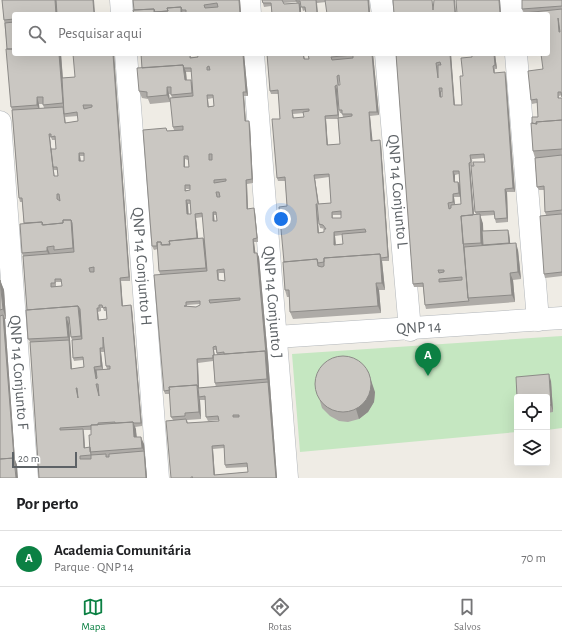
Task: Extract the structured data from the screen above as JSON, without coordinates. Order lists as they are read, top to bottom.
{
  "streets": {
    "street": [
      "QNP 14 Conjunto L",
      "QNP 14 Conjunto H",
      "QNP 14 Conjunto J",
      "QNP 14",
      "QNP 14 Conjunto F"
    ]
  },
  "crossings": [
    ["QNP 14 Conjunto L", "QNP 14"],
    ["QNP 14 Conjunto J", "QNP 14"]
  ],
  "scale_bar": "20 m",
  "page": {
    "search": "Pesquisar aqui",
    "pins": "A",
    "scale": "20 m",
    "heading": "Por perto",
    "list": [
      {
        "mark": "A",
        "name": "Academia Comunitária",
        "note": "Parque · QNP 14",
        "value": "70 m"
      }
    ],
    "nav": ["Mapa", "Rotas", "Salvos"]
  }
}
